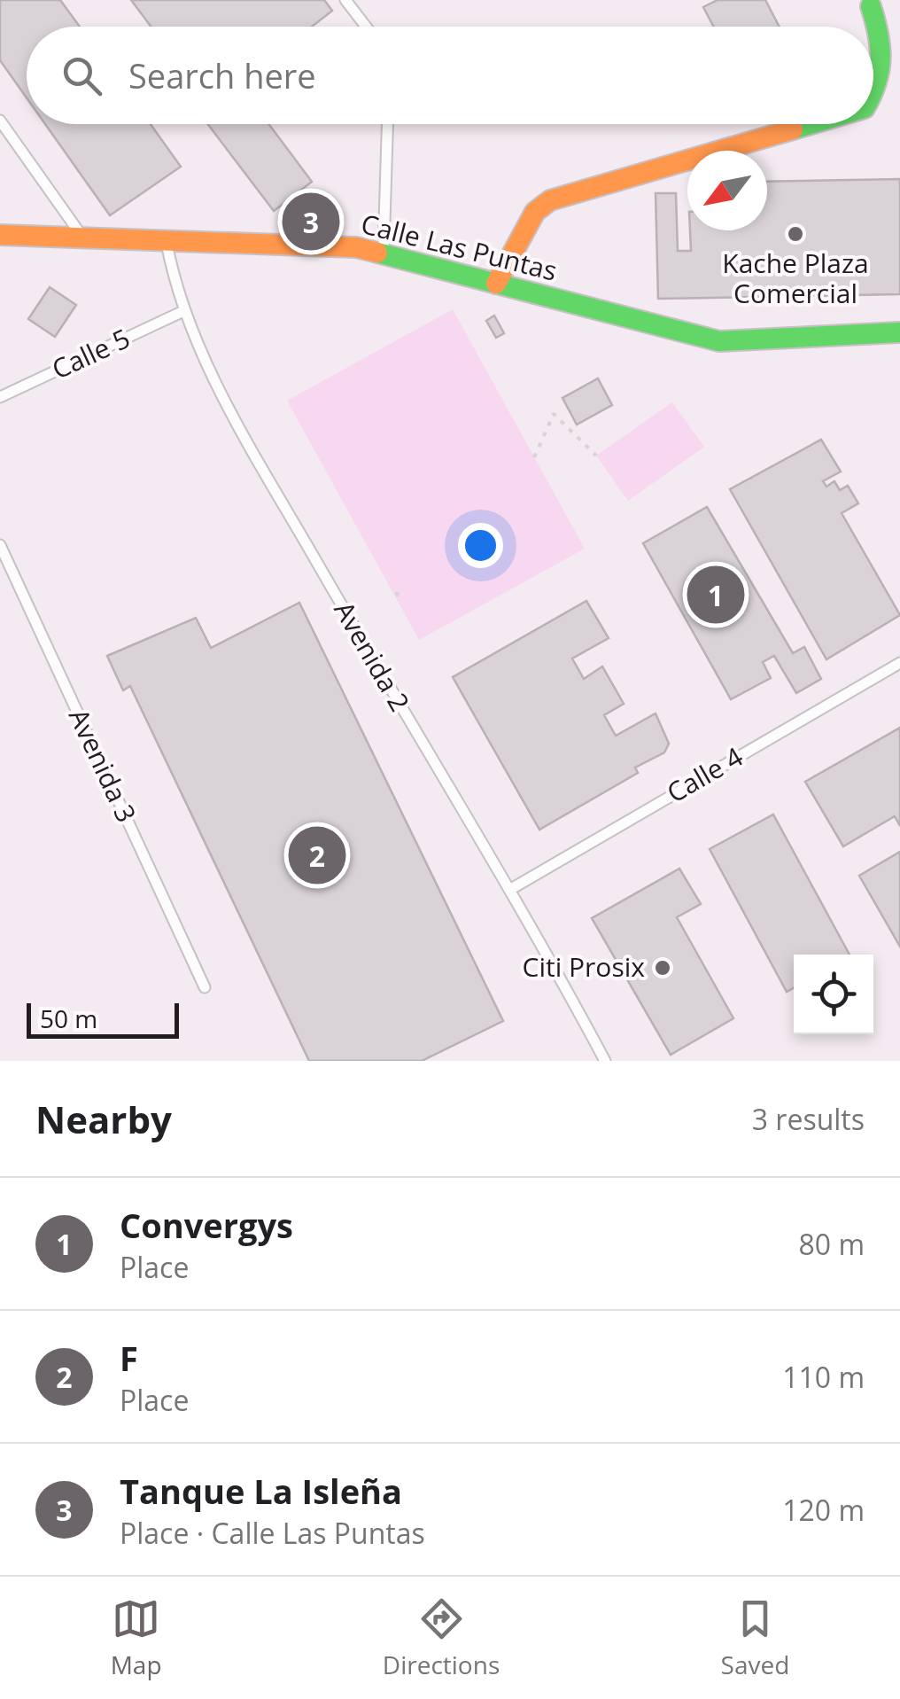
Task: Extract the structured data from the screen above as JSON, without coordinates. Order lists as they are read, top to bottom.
{
  "streets": {
    "street": ["Calle Las Puntas"],
    "lane": [
      "Calle 5",
      "Avenida 2",
      "Avenida 3",
      "Calle 4"
    ]
  },
  "crossings": [
    ["Calle Las Puntas", "Avenida 2"],
    ["Calle 5", "Avenida 2"],
    ["Avenida 2", "Calle 4"]
  ],
  "places": ["Kache Plaza Comercial", "Citi Prosix"],
  "scale_bar": "50 m",
  "north": "bottom left",
  "page": {
    "search": "Search here",
    "pins": ["3", "1", "2"],
    "scale": "50 m",
    "heading": ["Nearby", "3 results"],
    "list": [
      {
        "mark": "1",
        "name": "Convergys",
        "note": "Place",
        "value": "80 m"
      },
      {
        "mark": "2",
        "name": "F",
        "note": "Place",
        "value": "110 m"
      },
      {
        "mark": "3",
        "name": "Tanque La Isleña",
        "note": "Place · Calle Las Puntas",
        "value": "120 m"
      }
    ],
    "nav": ["Map", "Directions", "Saved"]
  }
}
